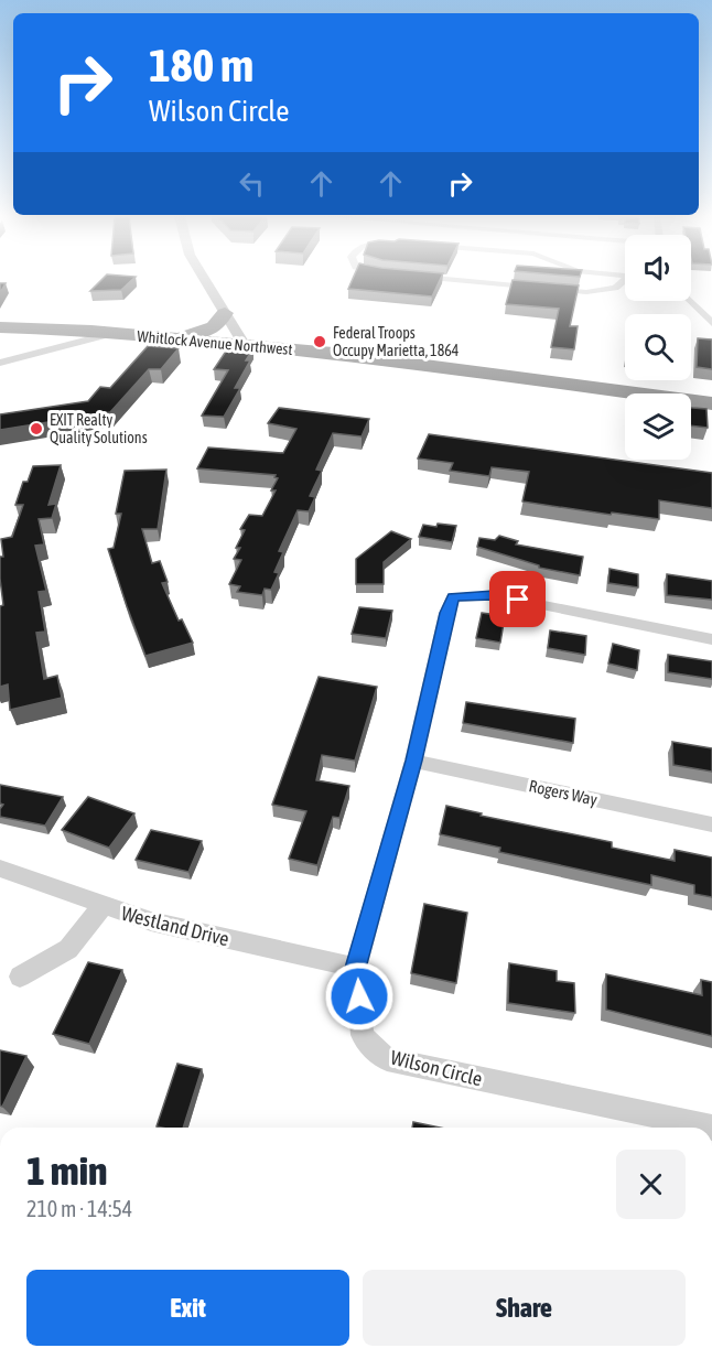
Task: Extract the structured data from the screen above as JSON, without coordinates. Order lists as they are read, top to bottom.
{
  "streets": {
    "highway": ["Whitlock Avenue Northwest"],
    "street": ["Rogers Way", "Westland Drive", "Wilson Circle"]
  },
  "crossings": [
    ["Rogers Way", "Wilson Circle"],
    ["Westland Drive", "Wilson Circle"]
  ],
  "places": ["Federal Troops Occupy Marietta, 1864", "EXIT Realty Quality Solutions"],
  "page": {
    "turn": ["180 m", "Wilson Circle"],
    "heading": ["1 min", "210 m · 14:54"],
    "buttons": ["Exit", "Share"]
  }
}
